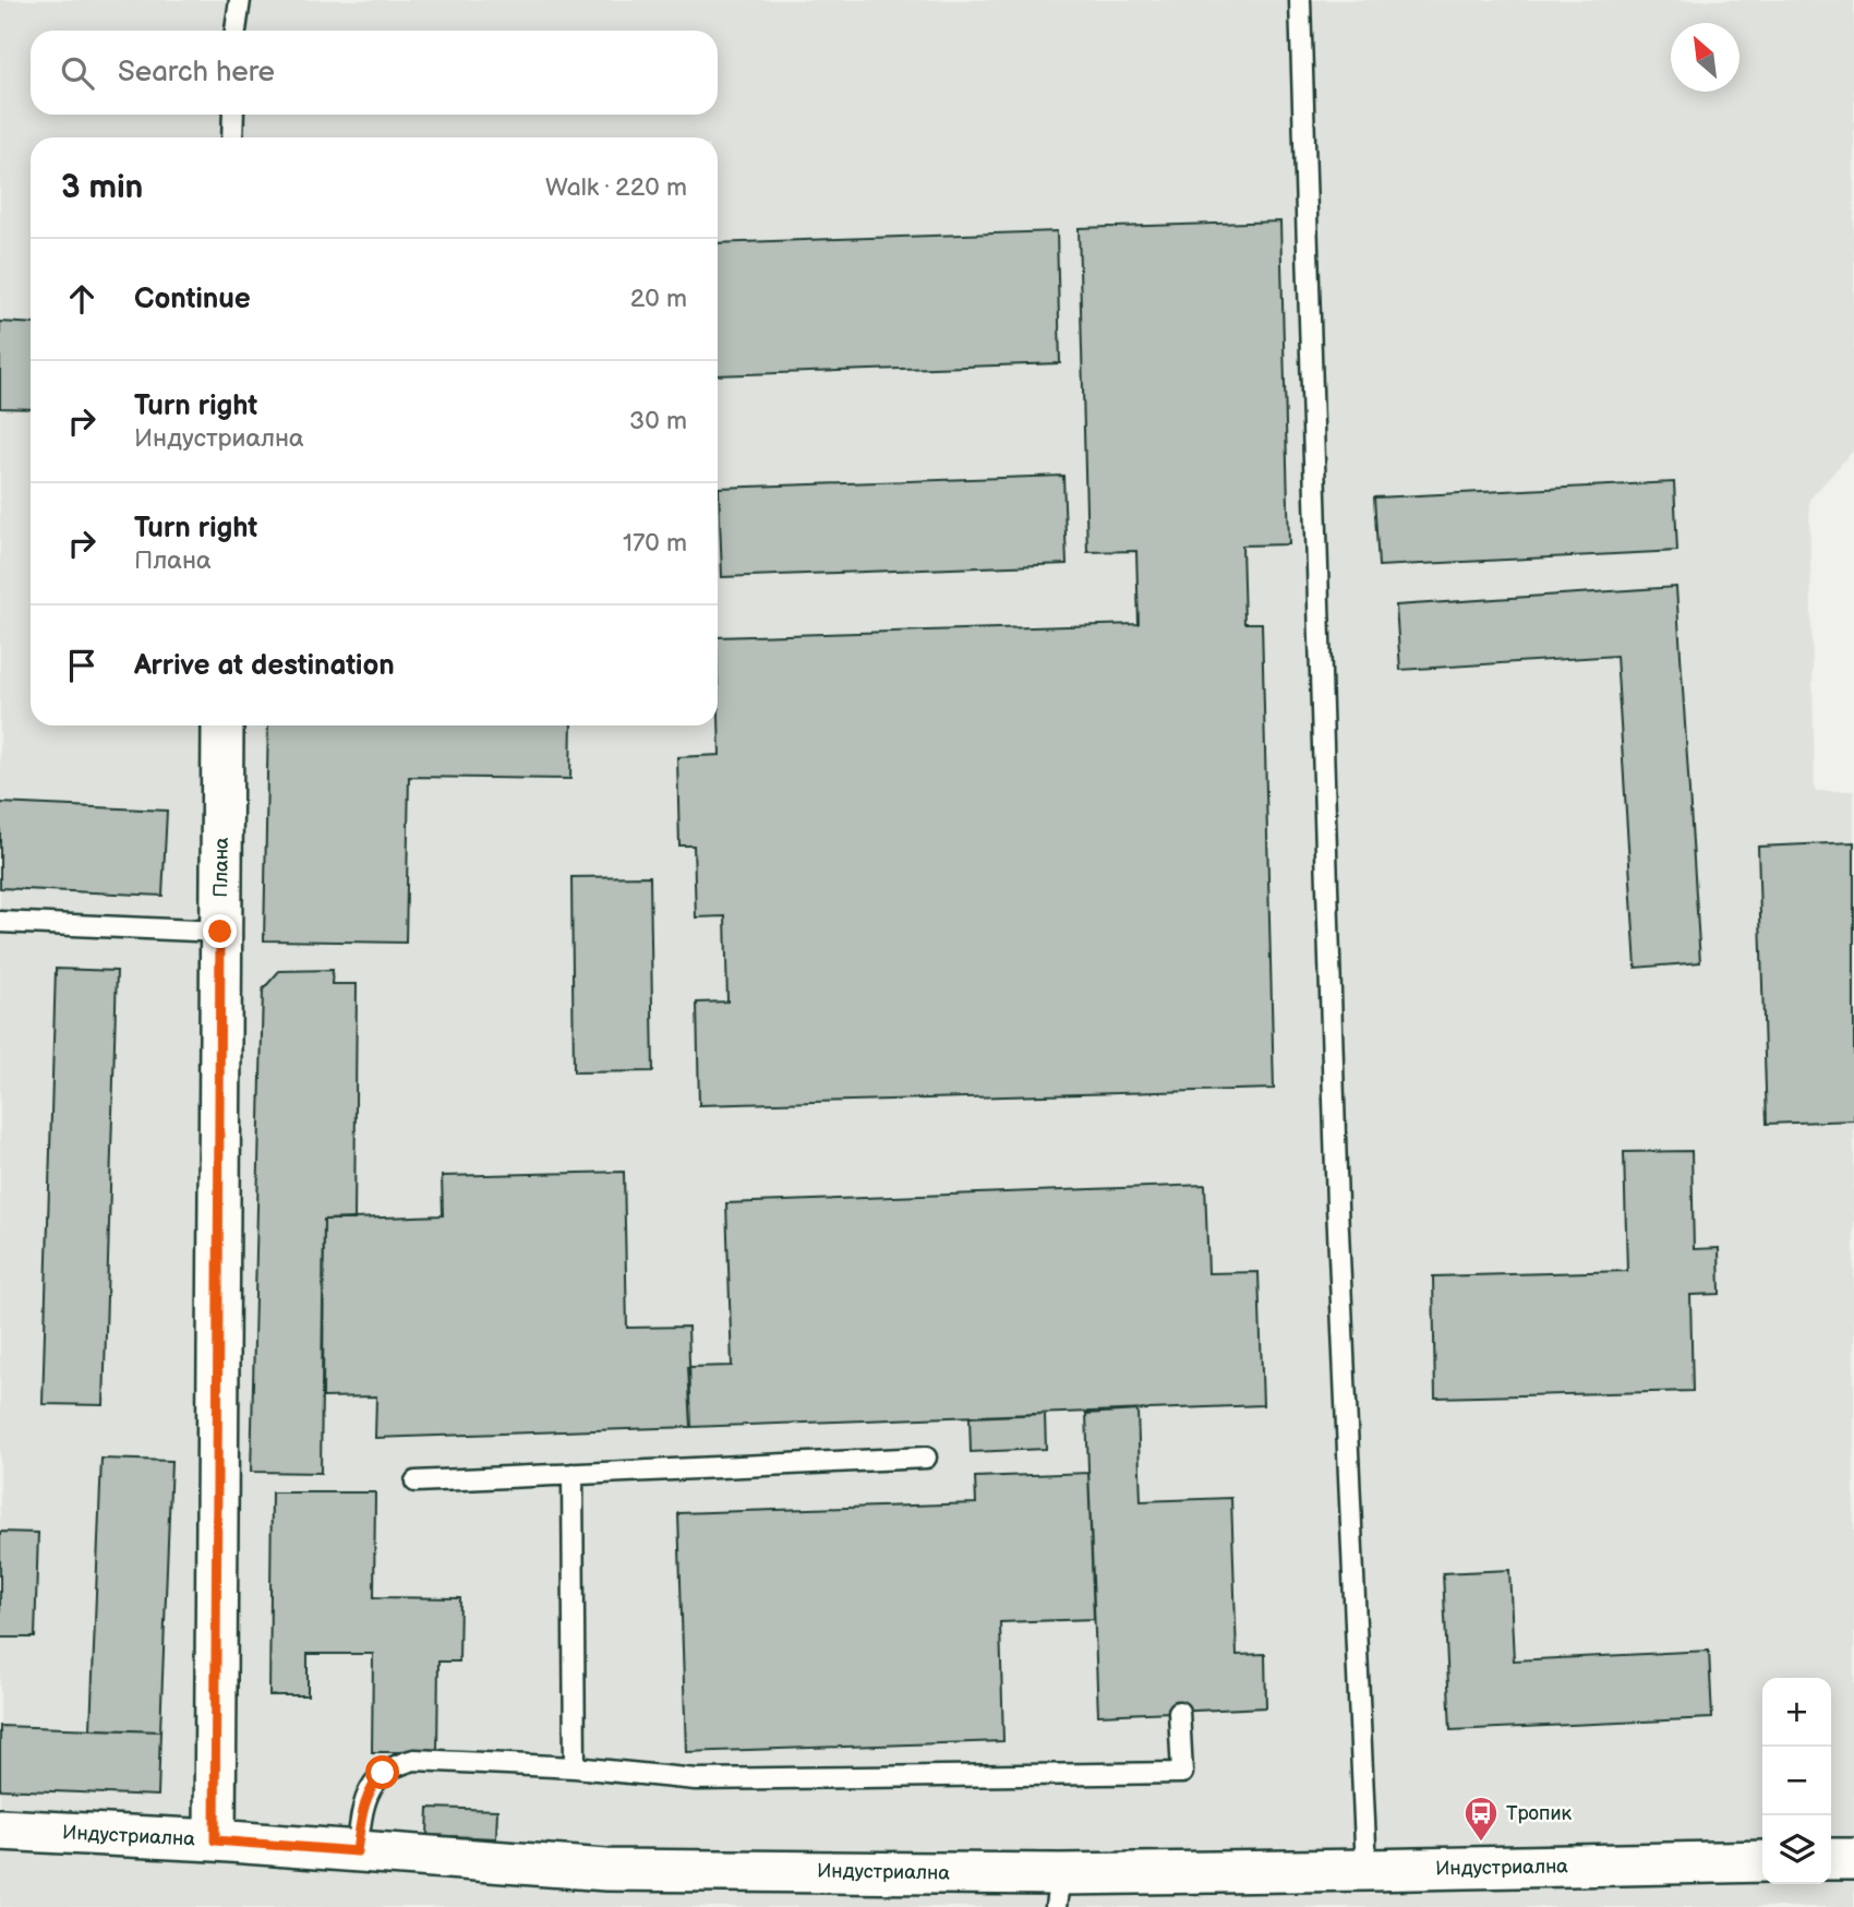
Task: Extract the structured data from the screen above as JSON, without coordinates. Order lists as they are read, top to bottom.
{
  "streets": {
    "street": ["Плана", "Индустриална"]
  },
  "crossings": [
    ["Плана", "Индустриална"]
  ],
  "places": {
    "bus stop": ["Тропик"]
  },
  "north": "top left",
  "page": {
    "search": "Search here",
    "heading": ["3 min", "Walk · 220 m"],
    "list": [
      ["Continue", "20 m"],
      ["Turn right", "Индустриална", "30 m"],
      ["Turn right", "Плана", "170 m"],
      "Arrive at destination"
    ],
    "map_buttons": ["+", "−"]
  }
}
